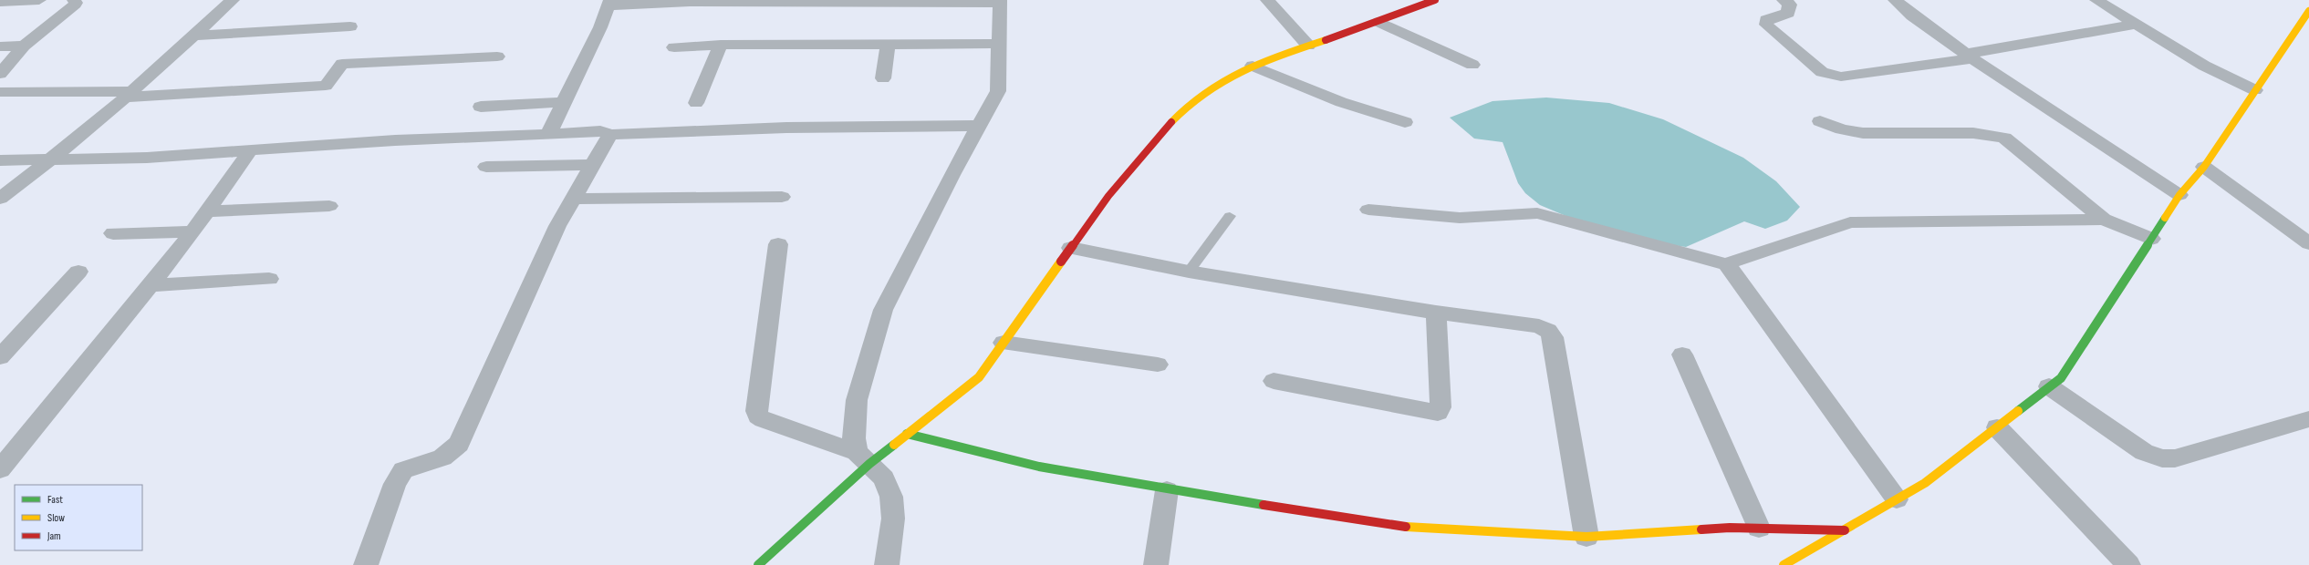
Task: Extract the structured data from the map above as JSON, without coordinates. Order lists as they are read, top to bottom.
{
  "legend": ["Fast", "Slow", "Jam"]
}
